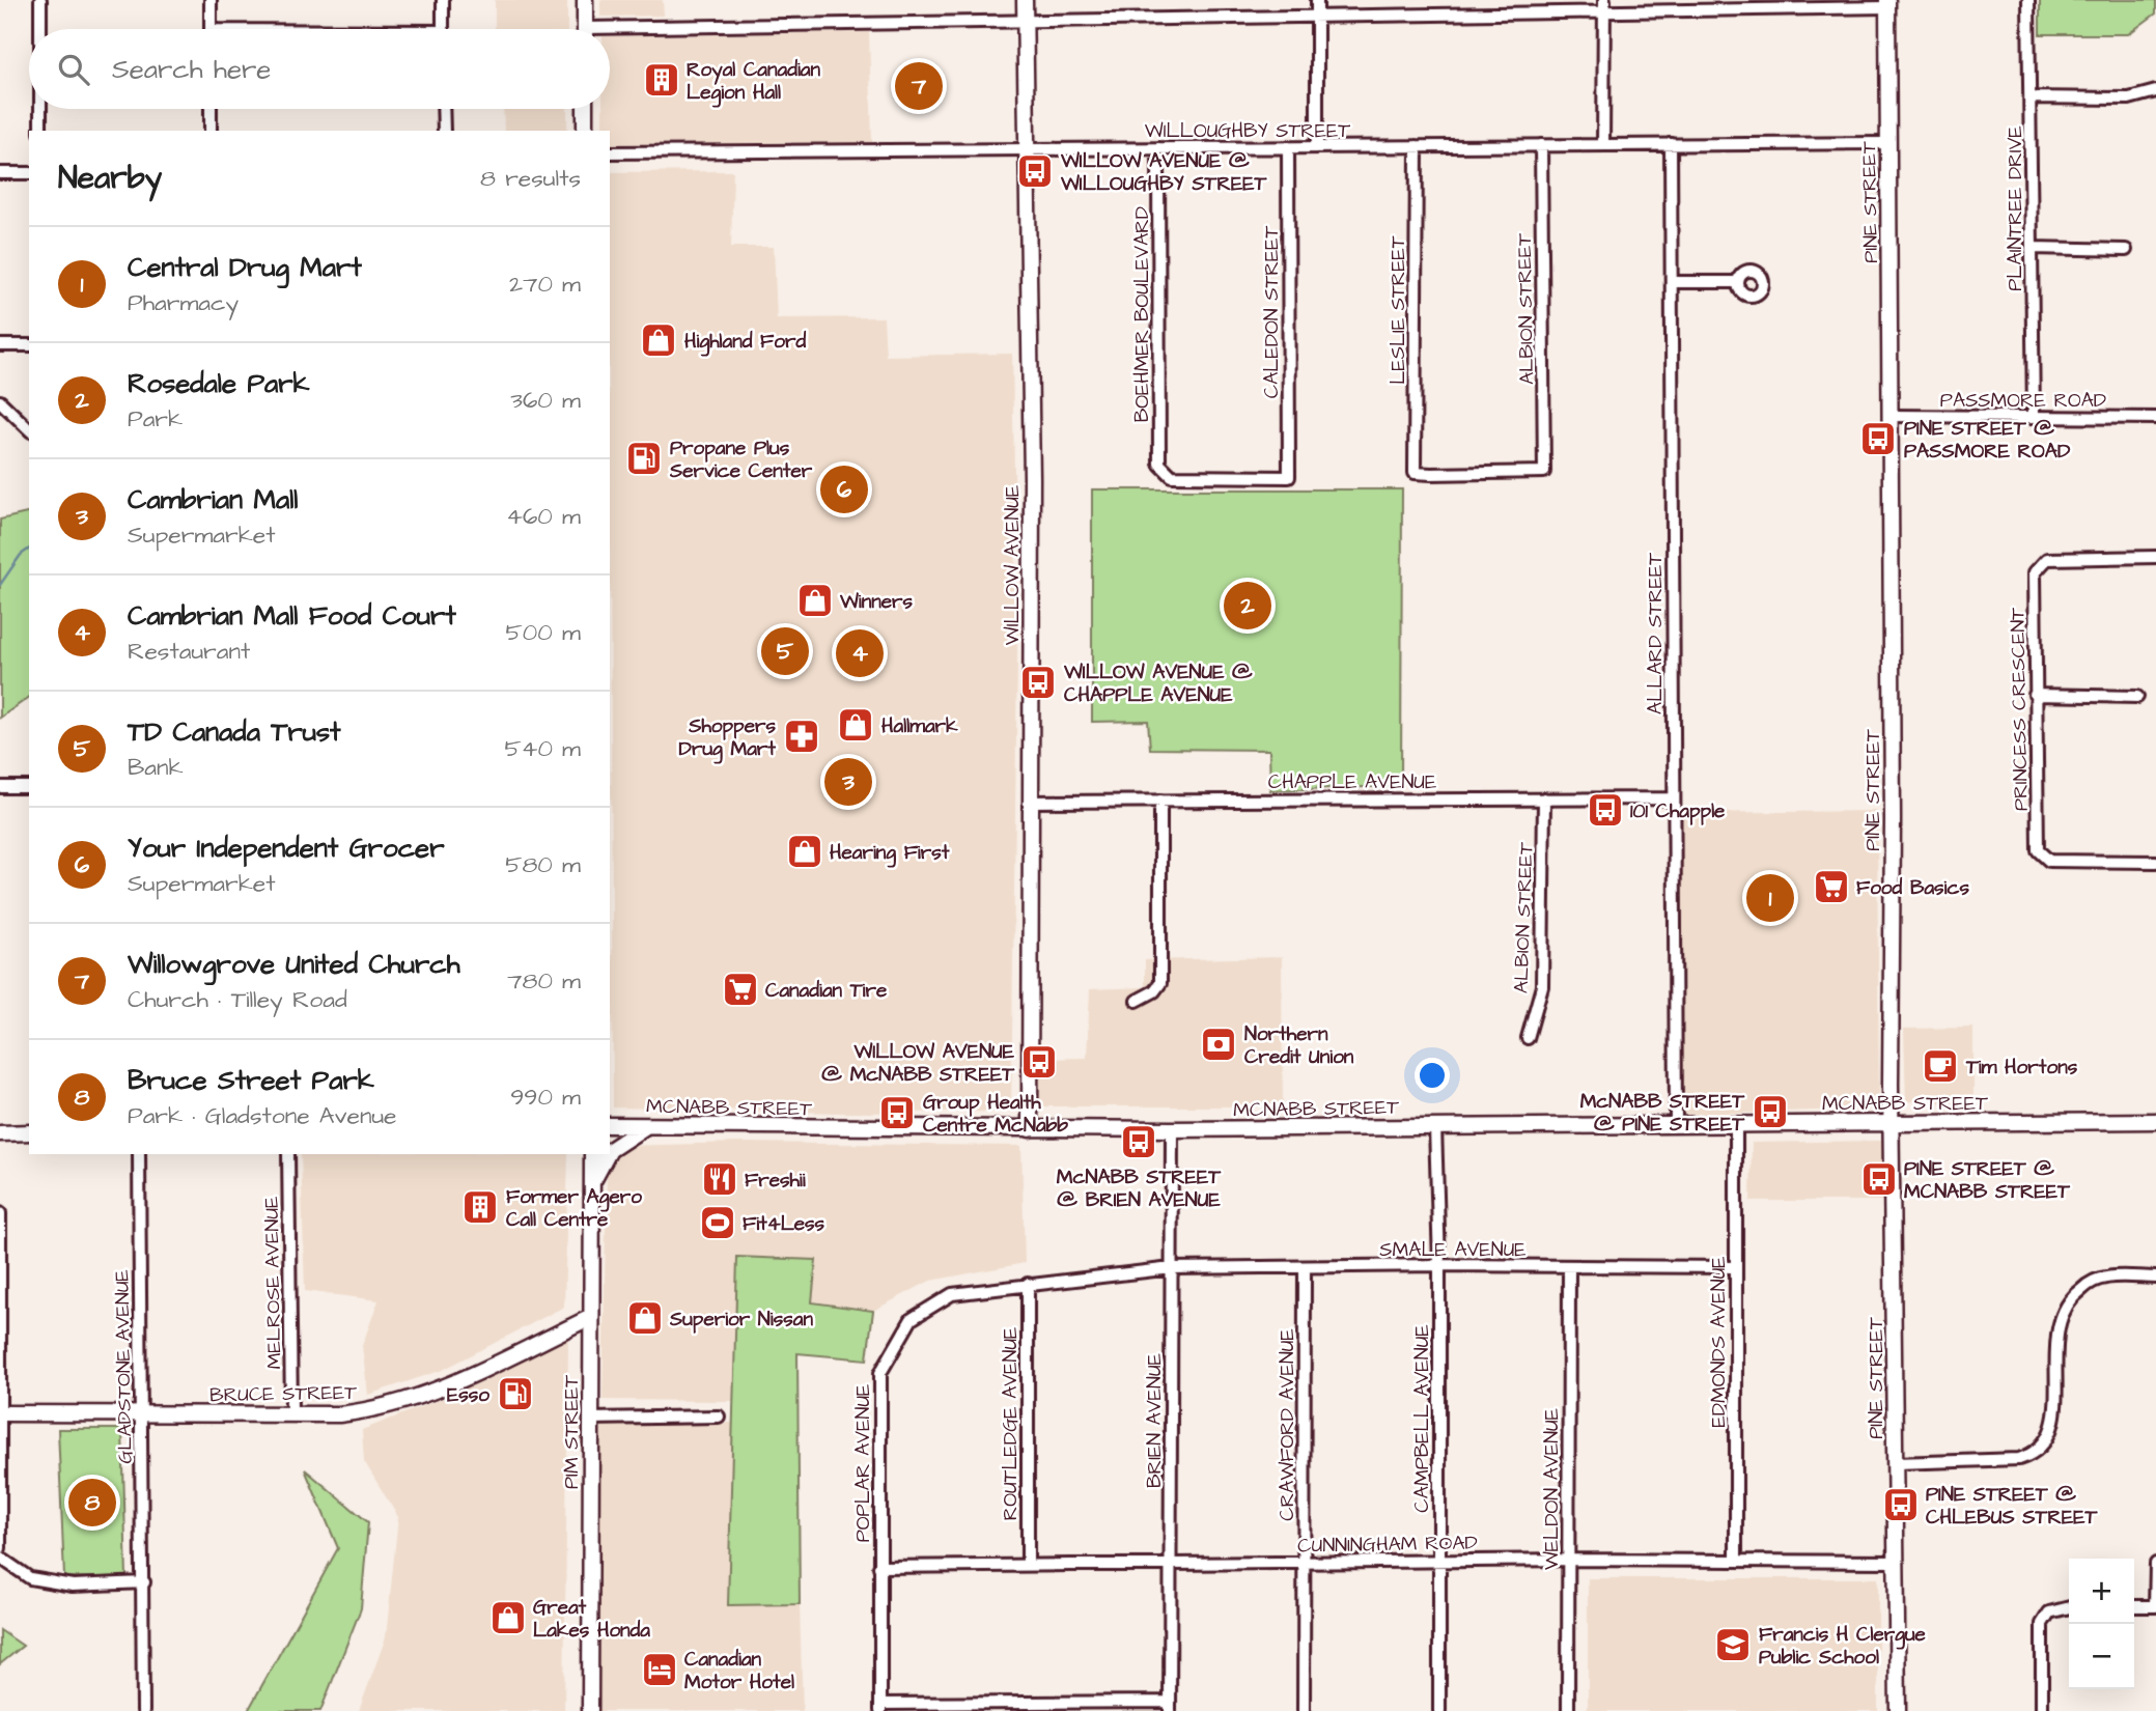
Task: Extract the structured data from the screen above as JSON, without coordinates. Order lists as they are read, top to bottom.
{
  "streets": {
    "main road": [
      "PINE STREET",
      "WILLOW AVENUE",
      "MCNABB STREET",
      "BRUCE STREET",
      "PIM STREET"
    ],
    "street": [
      "WILLOUGHBY STREET",
      "PLAINTREE DRIVE",
      "ALBION STREET",
      "LESLIE STREET",
      "CALEDON STREET",
      "BOEHMER BOULEVARD",
      "PASSMORE ROAD",
      "ALLARD STREET",
      "PRINCESS CRESCENT",
      "CHAPPLE AVENUE",
      "SMALE AVENUE",
      "MELROSE AVENUE",
      "EDMONDS AVENUE",
      "GLADSTONE AVENUE",
      "CAMPBELL AVENUE",
      "BRIEN AVENUE",
      "ROUTLEDGE AVENUE",
      "CRAWFORD AVENUE",
      "POPLAR AVENUE",
      "WELDON AVENUE",
      "CUNNINGHAM ROAD"
    ]
  },
  "crossings": [
    ["WILLOUGHBY STREET", "PINE STREET"],
    ["WILLOUGHBY STREET", "ALBION STREET"],
    ["WILLOUGHBY STREET", "LESLIE STREET"],
    ["WILLOUGHBY STREET", "CALEDON STREET"],
    ["WILLOUGHBY STREET", "BOEHMER BOULEVARD"],
    ["WILLOUGHBY STREET", "WILLOW AVENUE"],
    ["WILLOUGHBY STREET", "ALLARD STREET"],
    ["PINE STREET", "PASSMORE ROAD"],
    ["PINE STREET", "MCNABB STREET"],
    ["PINE STREET", "CUNNINGHAM ROAD"],
    ["PLAINTREE DRIVE", "PASSMORE ROAD"],
    ["ALBION STREET", "LESLIE STREET"],
    ["ALBION STREET", "CHAPPLE AVENUE"],
    ["CALEDON STREET", "BOEHMER BOULEVARD"],
    ["WILLOW AVENUE", "CHAPPLE AVENUE"],
    ["WILLOW AVENUE", "MCNABB STREET"],
    ["ALLARD STREET", "CHAPPLE AVENUE"],
    ["ALLARD STREET", "MCNABB STREET"],
    ["MCNABB STREET", "EDMONDS AVENUE"],
    ["MCNABB STREET", "CAMPBELL AVENUE"],
    ["MCNABB STREET", "BRIEN AVENUE"],
    ["SMALE AVENUE", "EDMONDS AVENUE"],
    ["SMALE AVENUE", "CAMPBELL AVENUE"],
    ["SMALE AVENUE", "BRIEN AVENUE"],
    ["SMALE AVENUE", "CRAWFORD AVENUE"],
    ["SMALE AVENUE", "POPLAR AVENUE"],
    ["SMALE AVENUE", "WELDON AVENUE"],
    ["MELROSE AVENUE", "BRUCE STREET"],
    ["EDMONDS AVENUE", "CUNNINGHAM ROAD"],
    ["GLADSTONE AVENUE", "BRUCE STREET"],
    ["BRUCE STREET", "PIM STREET"],
    ["CAMPBELL AVENUE", "CUNNINGHAM ROAD"],
    ["BRIEN AVENUE", "POPLAR AVENUE"],
    ["BRIEN AVENUE", "CUNNINGHAM ROAD"],
    ["ROUTLEDGE AVENUE", "POPLAR AVENUE"],
    ["ROUTLEDGE AVENUE", "CUNNINGHAM ROAD"],
    ["CRAWFORD AVENUE", "CUNNINGHAM ROAD"],
    ["POPLAR AVENUE", "CUNNINGHAM ROAD"],
    ["WELDON AVENUE", "CUNNINGHAM ROAD"]
  ],
  "places": {
    "building": ["Royal Canadian Legion Hall", "Former Agero Call Centre"],
    "bus stop": [
      "WILLOW AVENUE @ WILLOUGHBY STREET",
      "PINE STREET @ PASSMORE ROAD",
      "WILLOW AVENUE @ CHAPPLE AVENUE",
      "101 Chapple",
      "WILLOW AVENUE @ McNABB STREET",
      "McNABB STREET @ PINE STREET",
      "Group Health Centre McNabb",
      "McNABB STREET @ BRIEN AVENUE",
      "PINE STREET @ MCNABB STREET",
      "PINE STREET @ CHLEBUS STREET"
    ],
    "shop": [
      "Highland Ford",
      "Winners",
      "Hallmark",
      "Hearing First",
      "Superior Nissan",
      "Great Lakes Honda"
    ],
    "fuel station": ["Propane Plus Service Center", "Esso"],
    "pharmacy": ["Shoppers Drug Mart"],
    "supermarket": ["Food Basics", "Canadian Tire"],
    "bank": ["Northern Credit Union"],
    "cafe": ["Tim Hortons"],
    "restaurant": ["Freshii"],
    "sports": ["Fit4Less"],
    "school or university": ["Francis H Clergue Public School"],
    "hotel": ["Canadian Motor Hotel"]
  },
  "page": {
    "search": "Search here",
    "pins": [
      "7",
      "6",
      "2",
      "5",
      "4",
      "3",
      "1",
      "8"
    ],
    "heading": ["Nearby", "8 results"],
    "list": [
      {
        "mark": "1",
        "name": "Central Drug Mart",
        "note": "Pharmacy",
        "value": "270 m"
      },
      {
        "mark": "2",
        "name": "Rosedale Park",
        "note": "Park",
        "value": "360 m"
      },
      {
        "mark": "3",
        "name": "Cambrian Mall",
        "note": "Supermarket",
        "value": "460 m"
      },
      {
        "mark": "4",
        "name": "Cambrian Mall Food Court",
        "note": "Restaurant",
        "value": "500 m"
      },
      {
        "mark": "5",
        "name": "TD Canada Trust",
        "note": "Bank",
        "value": "540 m"
      },
      {
        "mark": "6",
        "name": "Your Independent Grocer",
        "note": "Supermarket",
        "value": "580 m"
      },
      {
        "mark": "7",
        "name": "Willowgrove United Church",
        "note": "Church · Tilley Road",
        "value": "780 m"
      },
      {
        "mark": "8",
        "name": "Bruce Street Park",
        "note": "Park · Gladstone Avenue",
        "value": "990 m"
      }
    ],
    "map_buttons": ["+", "−"]
  }
}
